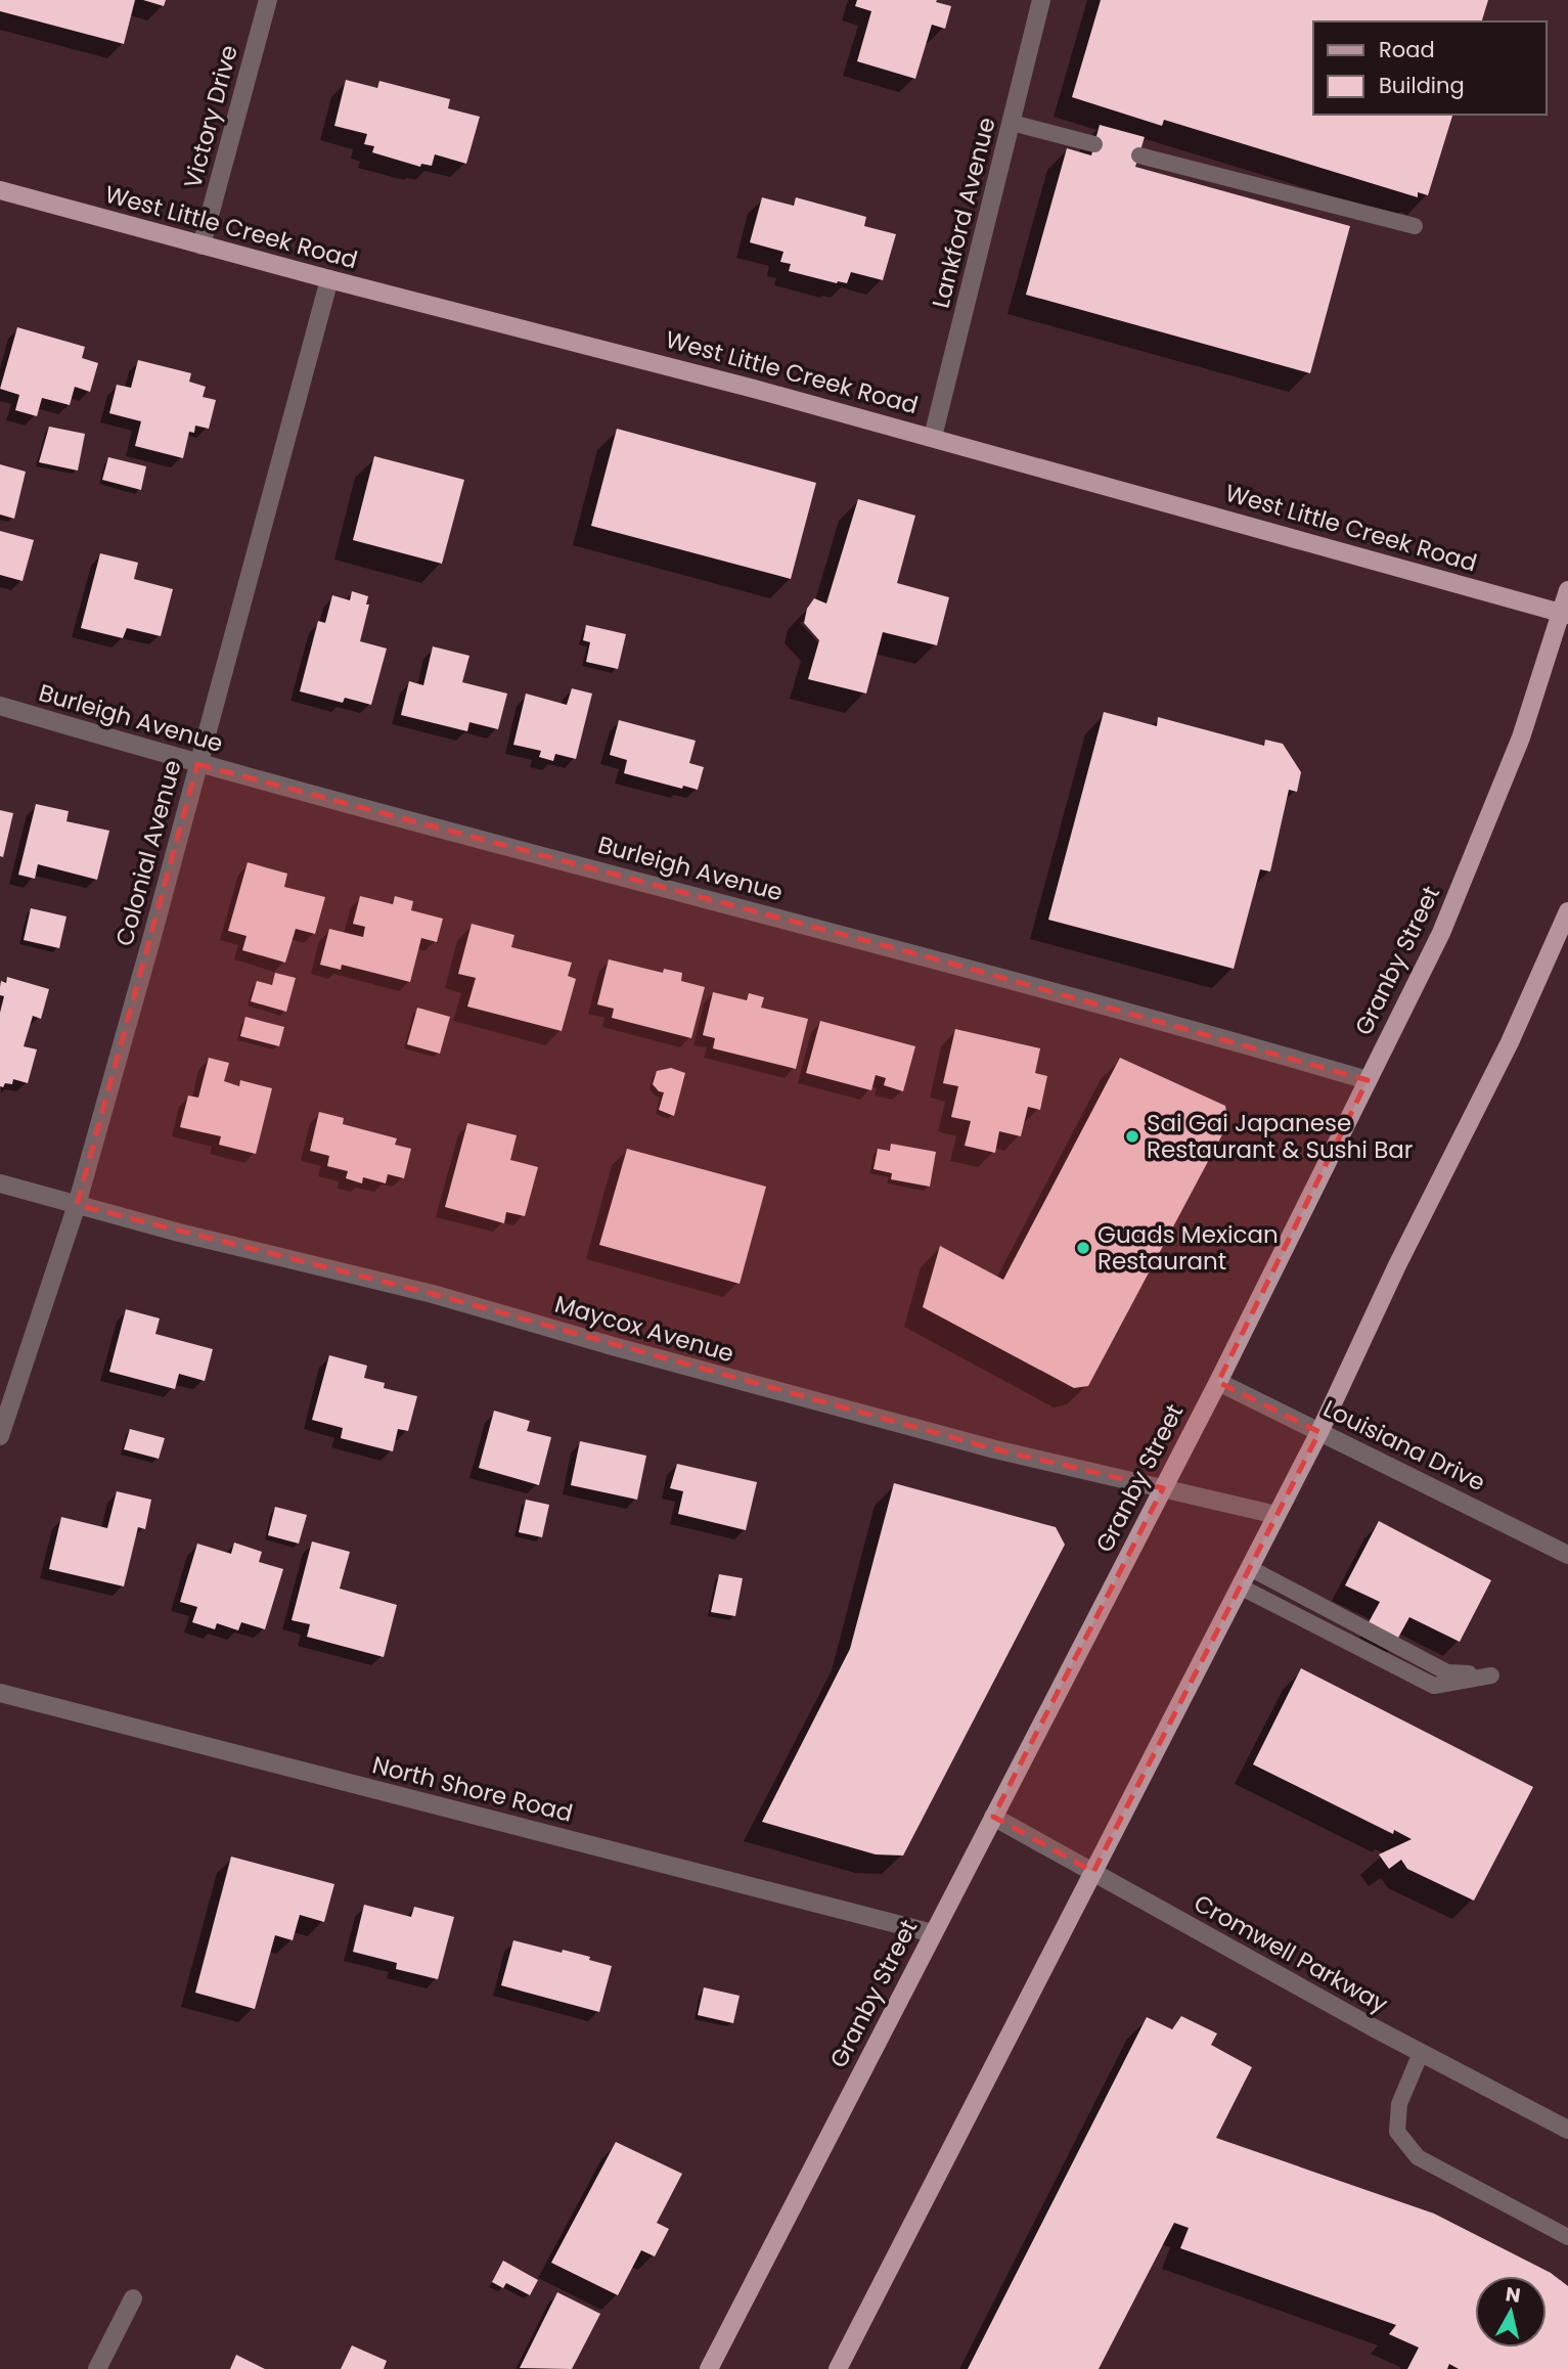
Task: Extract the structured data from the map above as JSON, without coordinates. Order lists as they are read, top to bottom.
{
  "streets": {
    "main road": ["West Little Creek Road", "Granby Street"],
    "street": [
      "Victory Drive",
      "Lankford Avenue",
      "Burleigh Avenue",
      "Colonial Avenue",
      "Maycox Avenue",
      "Louisiana Drive",
      "North Shore Road",
      "Cromwell Parkway"
    ]
  },
  "crossings": [
    ["Victory Drive", "West Little Creek Road"],
    ["Lankford Avenue", "West Little Creek Road"],
    ["West Little Creek Road", "Colonial Avenue"],
    ["West Little Creek Road", "Granby Street"],
    ["Burleigh Avenue", "Colonial Avenue"],
    ["Burleigh Avenue", "Granby Street"],
    ["Colonial Avenue", "Maycox Avenue"],
    ["Granby Street", "Maycox Avenue"],
    ["Granby Street", "Louisiana Drive"],
    ["Granby Street", "North Shore Road"],
    ["Granby Street", "Cromwell Parkway"]
  ],
  "places": ["Sai Gai Japanese Restaurant & Sushi Bar", "Guads Mexican Restaurant"],
  "legend": ["Road", "Building"],
  "north": "top"
}
